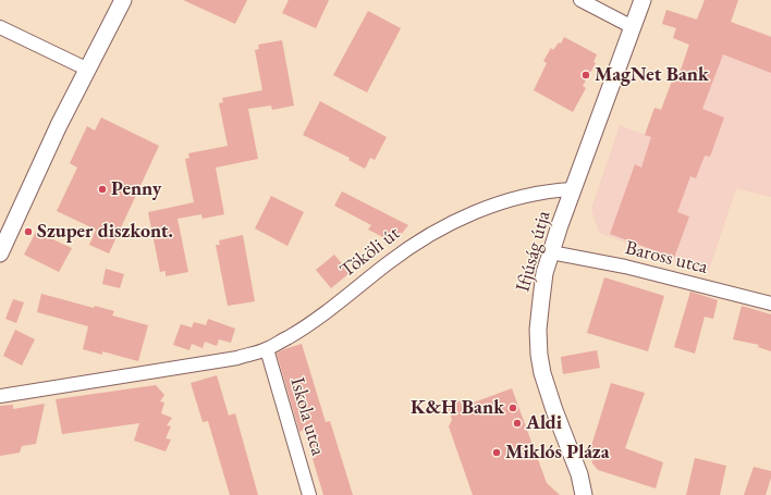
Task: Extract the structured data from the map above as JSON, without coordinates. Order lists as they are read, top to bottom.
{
  "streets": {
    "street": [
      "Ifjúság útja",
      "Tököli út",
      "Baross utca",
      "Iskola utca"
    ]
  },
  "crossings": [
    ["Ifjúság útja", "Tököli út"],
    ["Ifjúság útja", "Baross utca"],
    ["Tököli út", "Iskola utca"]
  ],
  "places": [
    "MagNet Bank",
    "Penny",
    "Szuper diszkont.",
    "K&H Bank",
    "Aldi",
    "Miklós Pláza"
  ]
}
